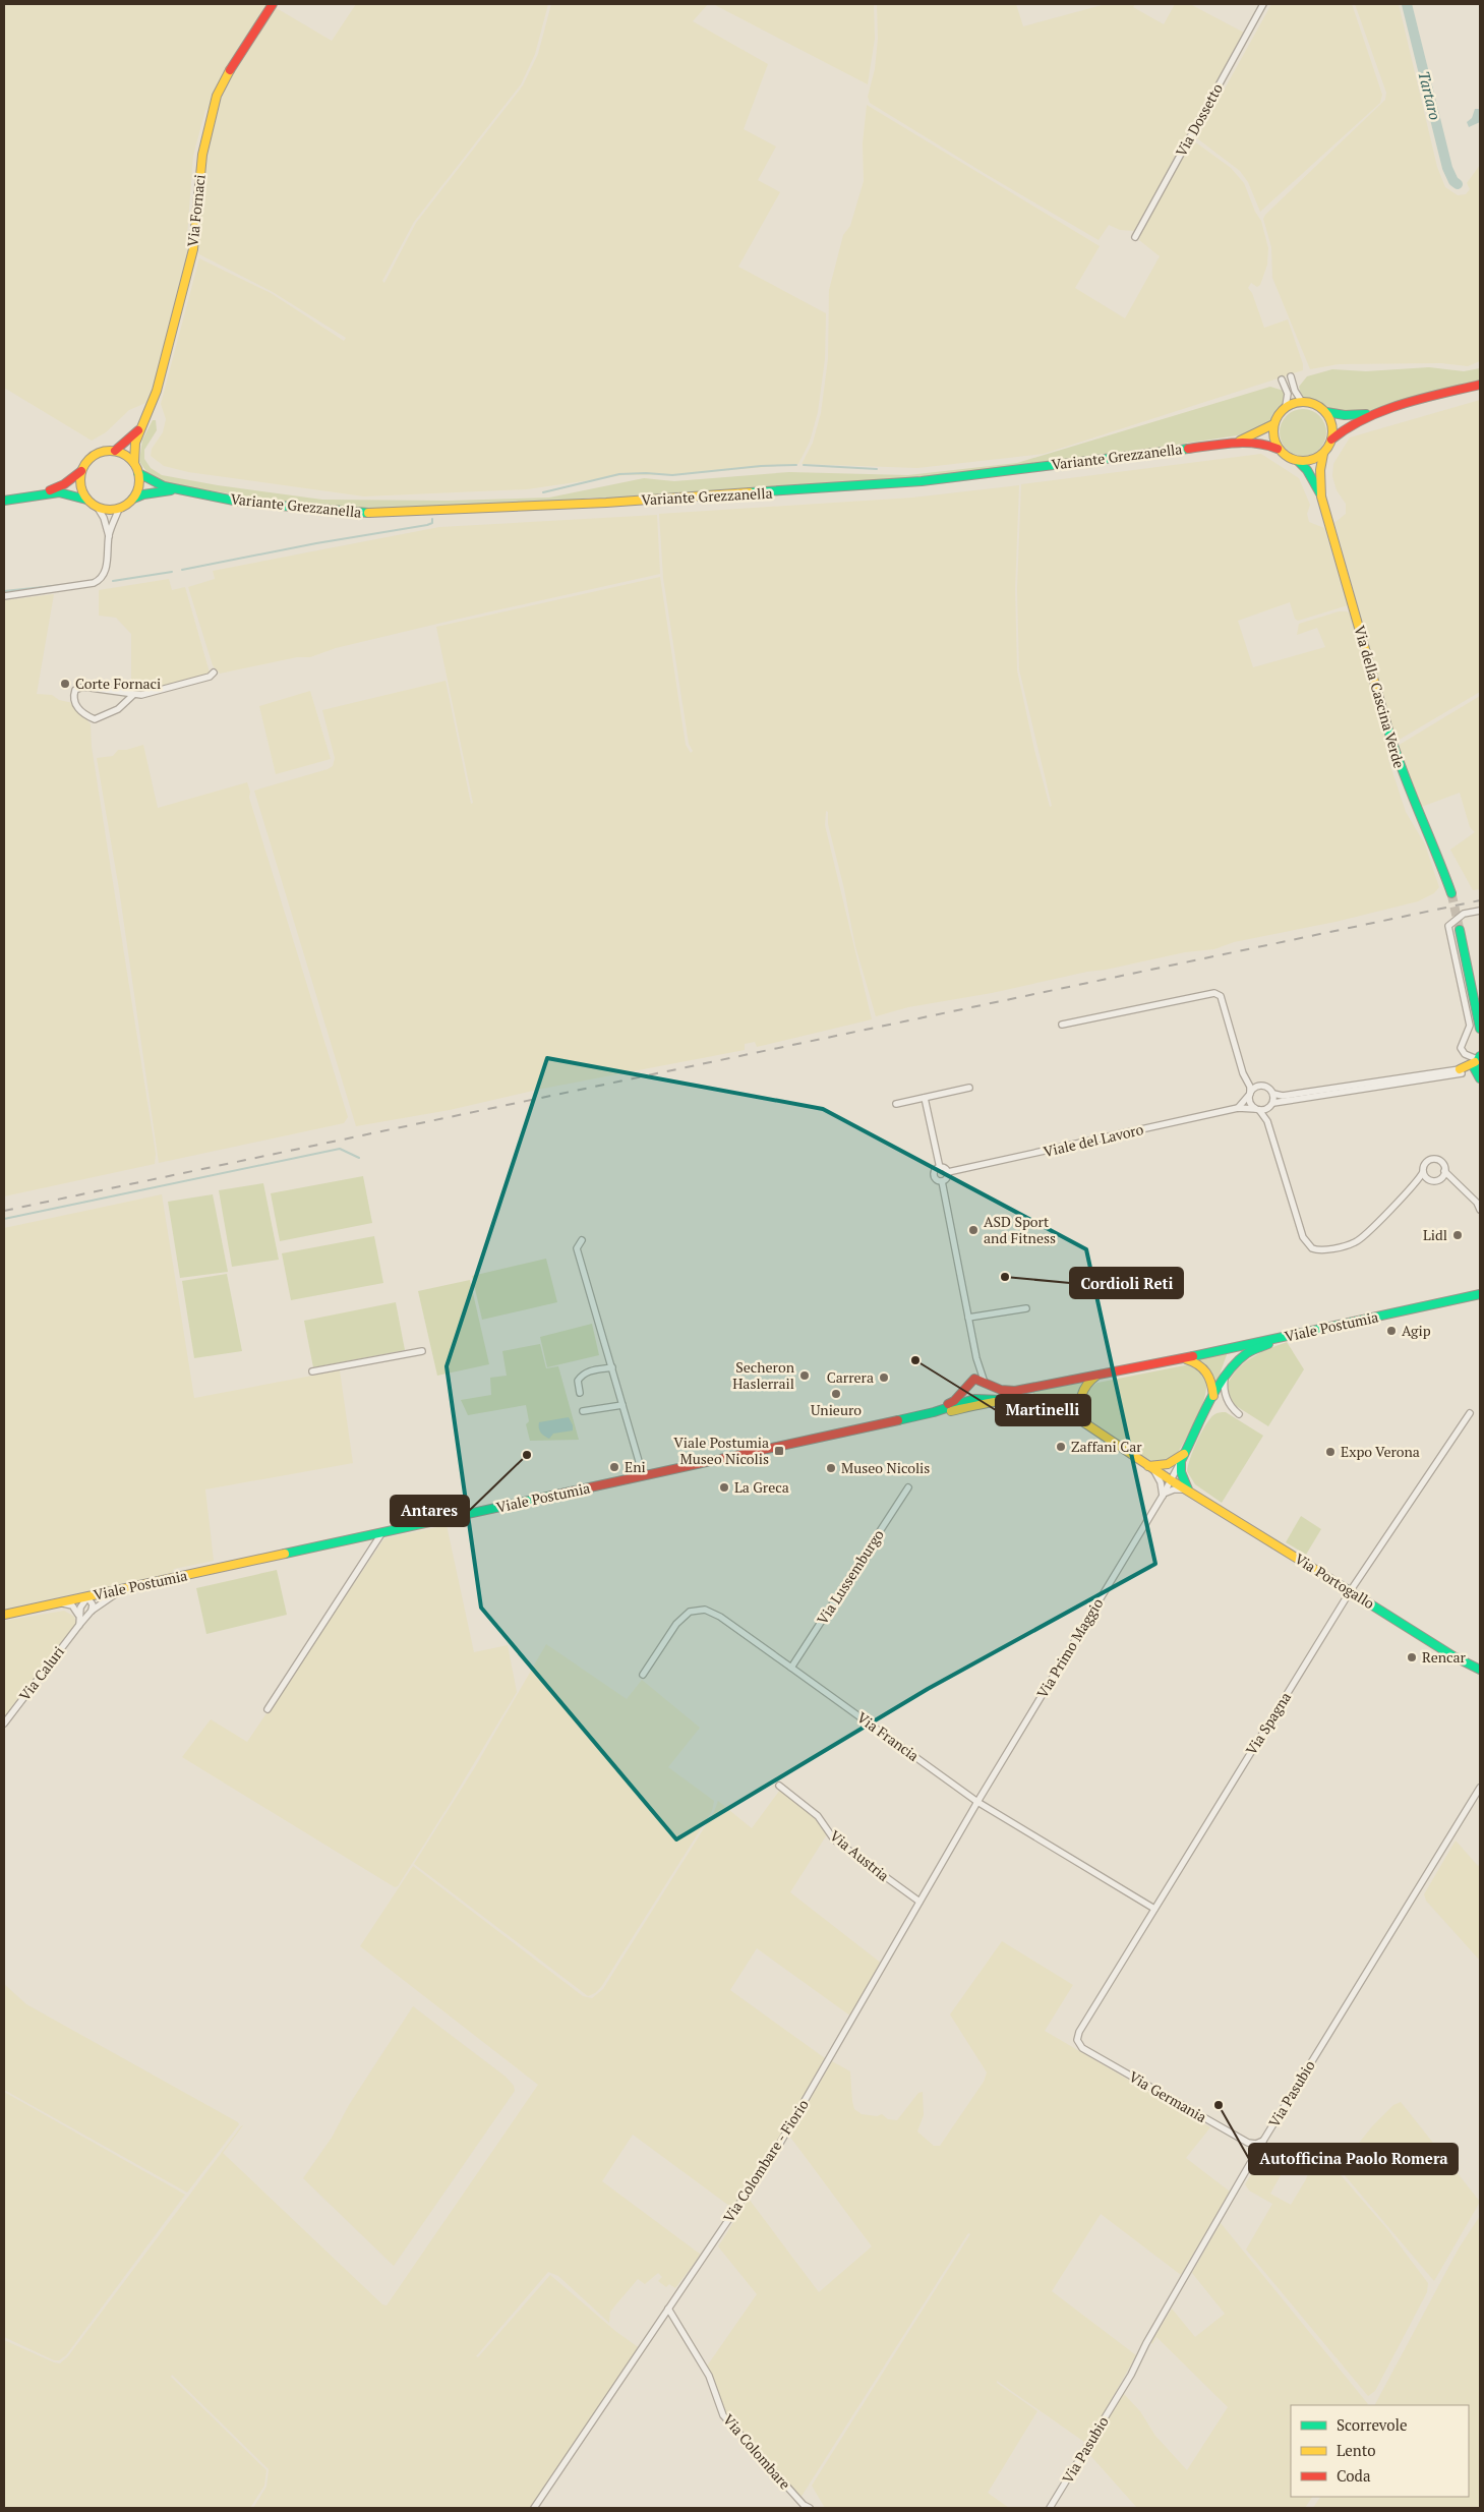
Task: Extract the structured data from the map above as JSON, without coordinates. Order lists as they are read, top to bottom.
{
  "streets": {
    "main road": [
      "Via Fornaci",
      "Variante Grezzanella",
      "Via della Cascina Verde",
      "Viale Postumia",
      "Via Portogallo",
      "Via Primo Maggio"
    ],
    "street": [
      "Via Dossetto",
      "Viale del Lavoro",
      "Via Lussemburgo",
      "Via Caluri",
      "Via Spagna",
      "Via Francia",
      "Via Austria",
      "Via Pasubio",
      "Via Germania",
      "Via Colombare - Fiorio",
      "Via Colombare"
    ]
  },
  "crossings": [
    ["Viale Postumia", "Via Portogallo"],
    ["Viale Postumia", "Via Primo Maggio"],
    ["Viale Postumia", "Via Caluri"],
    ["Via Lussemburgo", "Via Francia"],
    ["Via Portogallo", "Via Primo Maggio"],
    ["Via Portogallo", "Via Spagna"],
    ["Via Primo Maggio", "Via Francia"],
    ["Via Primo Maggio", "Via Colombare - Fiorio"],
    ["Via Spagna", "Via Francia"],
    ["Via Spagna", "Via Germania"],
    ["Via Francia", "Via Colombare - Fiorio"],
    ["Via Austria", "Via Colombare - Fiorio"],
    ["Via Pasubio", "Via Germania"],
    ["Via Colombare - Fiorio", "Via Colombare"]
  ],
  "water": ["Tartaro"],
  "places": {
    "other": [
      "Corte Fornaci",
      "ASD Sport and Fitness",
      "Lidl",
      "Cordioli Reti",
      "Agip",
      "Martinelli",
      "Secheron Haslerrail",
      "Carrera",
      "Unieuro",
      "Zaffani Car",
      "Expo Verona",
      "Antares",
      "Eni",
      "Museo Nicolis",
      "La Greca",
      "Rencar",
      "Autofficina Paolo Romera"
    ],
    "transit": ["Viale Postumia Museo Nicolis"]
  },
  "legend": ["Scorrevole", "Lento", "Coda"]
}
